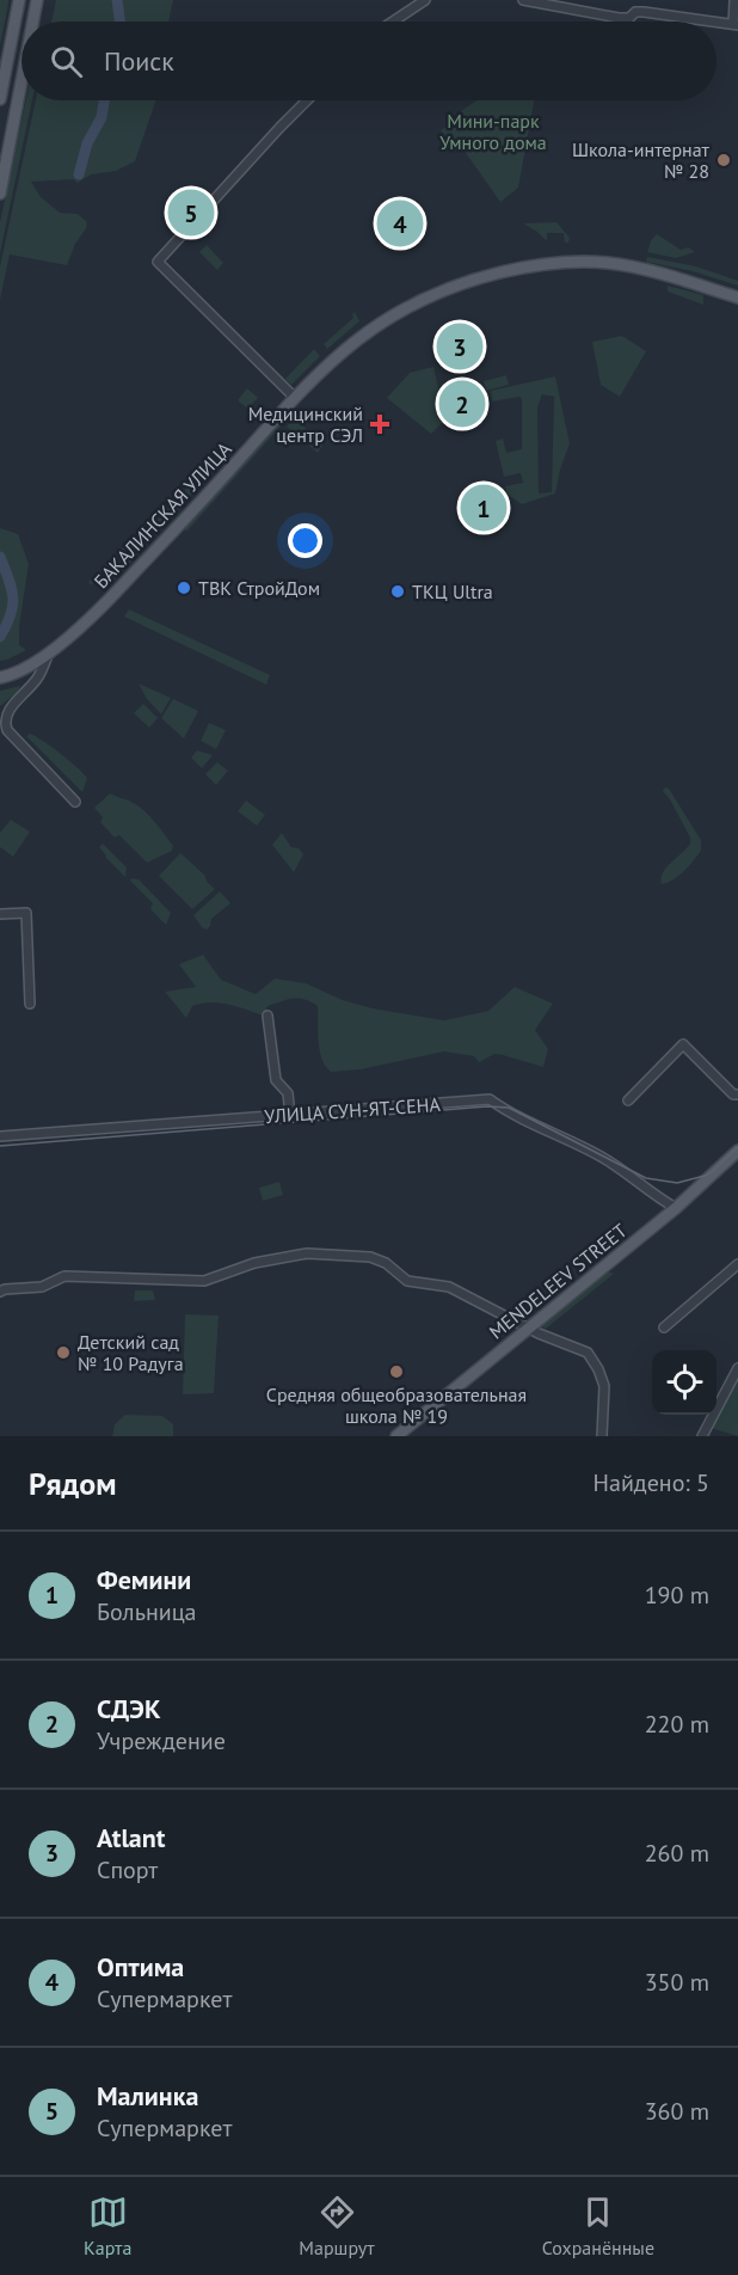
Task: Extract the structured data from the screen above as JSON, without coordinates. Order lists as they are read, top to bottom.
{
  "streets": {
    "main road": ["БАКАЛИНСКАЯ УЛИЦА", "MENDELEEV STREET"],
    "street": ["УЛИЦА СУН-ЯТ-СЕНА"]
  },
  "crossings": [
    ["УЛИЦА СУН-ЯТ-СЕНА", "MENDELEEV STREET"]
  ],
  "parks": ["Мини-парк Умного дома"],
  "places": {
    "other": [
      "Школа-интернат № 28",
      "ТВК СтройДом",
      "ТКЦ Ultra",
      "Детский сад № 10 Радуга",
      "Средняя общеобразовательная школа № 19"
    ],
    "health": ["Медицинский центр СЭЛ"]
  },
  "page": {
    "search": "Поиск",
    "pins": [
      "5",
      "4",
      "3",
      "2",
      "1"
    ],
    "heading": ["Рядом", "Найдено: 5"],
    "list": [
      {
        "mark": "1",
        "name": "Фемини",
        "note": "Больница",
        "value": "190 m"
      },
      {
        "mark": "2",
        "name": "СДЭК",
        "note": "Учреждение",
        "value": "220 m"
      },
      {
        "mark": "3",
        "name": "Atlant",
        "note": "Спорт",
        "value": "260 m"
      },
      {
        "mark": "4",
        "name": "Оптима",
        "note": "Супермаркет",
        "value": "350 m"
      },
      {
        "mark": "5",
        "name": "Малинка",
        "note": "Супермаркет",
        "value": "360 m"
      }
    ],
    "nav": ["Карта", "Маршрут", "Сохранённые"]
  }
}
